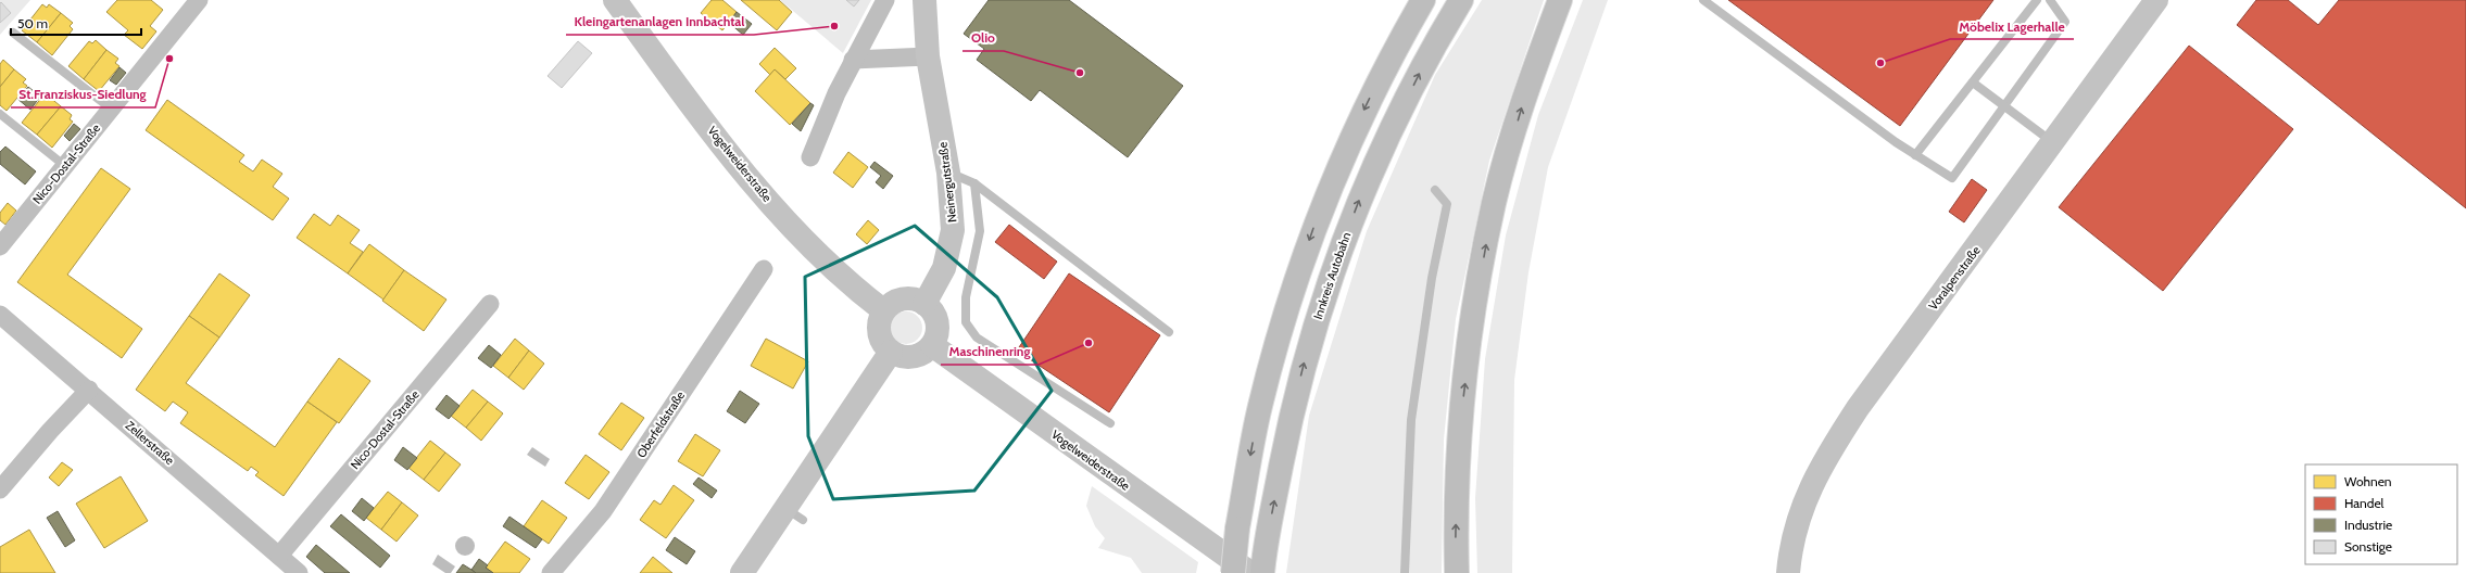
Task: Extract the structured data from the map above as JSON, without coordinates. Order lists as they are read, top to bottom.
{
  "streets": {
    "highway": ["Innkreis Autobahn"],
    "main road": ["Vogelweiderstraße", "Neinergutstraße", "Voralpenstraße"],
    "street": ["Nico-Dostal-Straße", "Oberfeldstraße", "Zellerstraße"]
  },
  "crossings": [
    ["Nico-Dostal-Straße", "Zellerstraße"],
    ["Vogelweiderstraße", "Neinergutstraße"]
  ],
  "places": [
    "Kleingartenanlagen Innbachtal",
    "St.Franziskus-Siedlung",
    "Möbelix Lagerhalle",
    "Olio",
    "Maschinenring"
  ],
  "legend": [
    "Wohnen",
    "Handel",
    "Industrie",
    "Sonstige"
  ],
  "scale_bar": "50 m"
}
